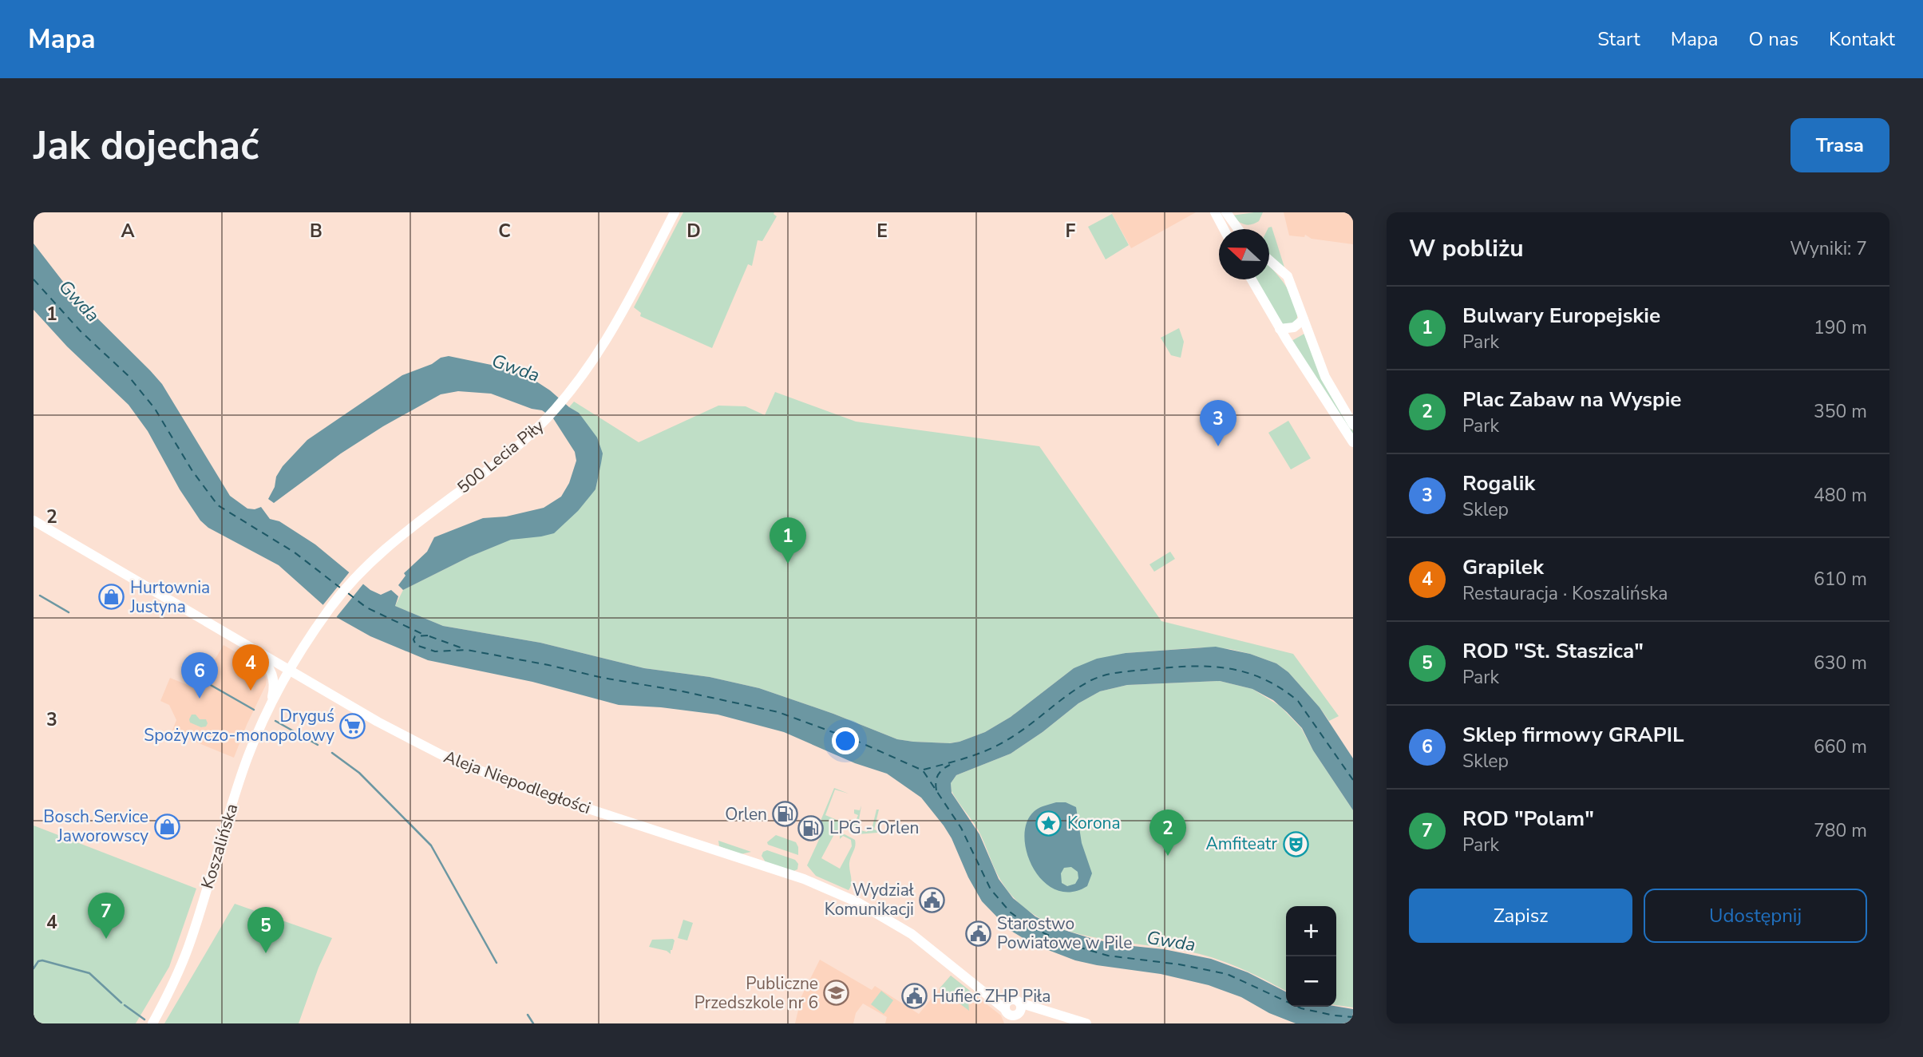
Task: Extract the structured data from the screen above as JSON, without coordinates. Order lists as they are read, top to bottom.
{
  "streets": {
    "street": ["500 Lecia Piły", "Aleja Niepodległości", "Koszalińska"]
  },
  "crossings": [
    ["500 Lecia Piły", "Aleja Niepodległości"],
    ["500 Lecia Piły", "Koszalińska"],
    ["Aleja Niepodległości", "Koszalińska"]
  ],
  "water": ["Gwda"],
  "places": {
    "shop": ["Hurtownia Justyna", "Bosch Service Jaworowscy"],
    "supermarket": ["Dryguś Spożywczo-monopolowy"],
    "fuel station": ["Orlen", "LPG - Orlen"],
    "place": ["Korona"],
    "theatre": ["Amfiteatr"],
    "public building": ["Wydział Komunikacji", "Starostwo Powiatowe w Pile", "Hufiec ZHP Piła"],
    "school or university": ["Publiczne Przedszkole nr 6"]
  },
  "north": "left",
  "page": {
    "header": "Mapa",
    "nav": [
      "Start",
      "Mapa",
      "O nas",
      "Kontakt"
    ],
    "buttons": [
      "Trasa",
      ["Zapisz", "Udostępnij"]
    ],
    "title": "Jak dojechać",
    "heading": ["W pobliżu", "Wyniki: 7"],
    "list": [
      {
        "mark": "1",
        "name": "Bulwary Europejskie",
        "note": "Park",
        "value": "190 m"
      },
      {
        "mark": "2",
        "name": "Plac Zabaw na Wyspie",
        "note": "Park",
        "value": "350 m"
      },
      {
        "mark": "3",
        "name": "Rogalik",
        "note": "Sklep",
        "value": "480 m"
      },
      {
        "mark": "4",
        "name": "Grapilek",
        "note": "Restauracja · Koszalińska",
        "value": "610 m"
      },
      {
        "mark": "5",
        "name": "ROD \"St. Staszica\"",
        "note": "Park",
        "value": "630 m"
      },
      {
        "mark": "6",
        "name": "Sklep firmowy GRAPIL",
        "note": "Sklep",
        "value": "660 m"
      },
      {
        "mark": "7",
        "name": "ROD \"Polam\"",
        "note": "Park",
        "value": "780 m"
      }
    ],
    "pins": [
      "3",
      "1",
      "4",
      "6",
      "2",
      "7",
      "5"
    ],
    "map_buttons": ["+", "−"]
  },
  "grid": {
    "columns": [
      "A",
      "B",
      "C",
      "D",
      "E",
      "F"
    ],
    "rows": [
      "1",
      "2",
      "3",
      "4"
    ]
  }
}
